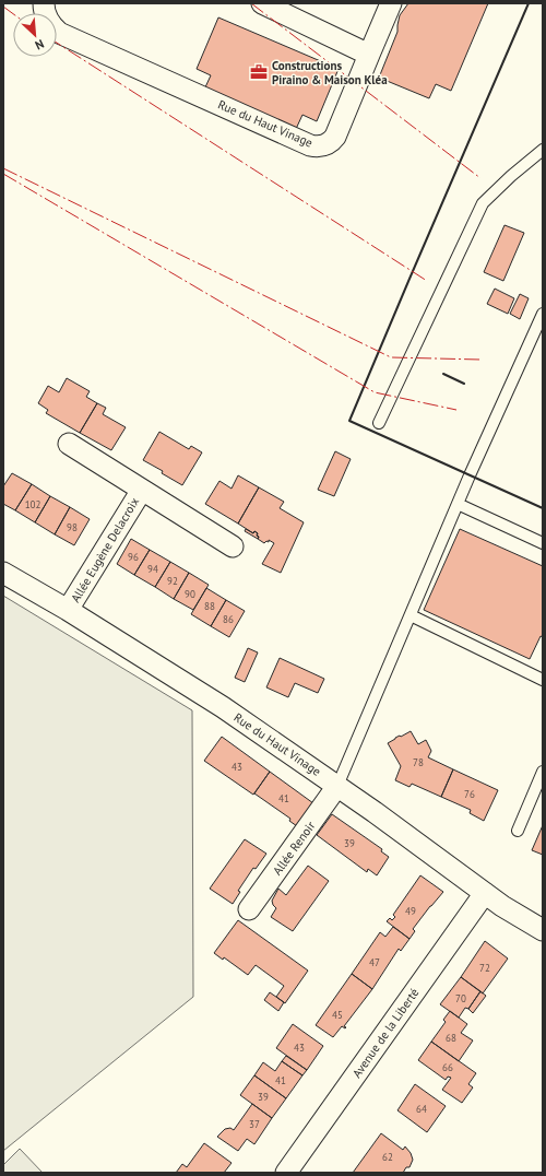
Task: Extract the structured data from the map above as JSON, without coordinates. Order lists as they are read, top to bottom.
{
  "streets": {
    "street": [
      "Rue du Haut Vinage",
      "Allée Eugène Delacroix",
      "Allée Renoir",
      "Avenue de la Liberté"
    ]
  },
  "crossings": [
    ["Rue du Haut Vinage", "Allée Eugène Delacroix"],
    ["Rue du Haut Vinage", "Allée Renoir"],
    ["Rue du Haut Vinage", "Avenue de la Liberté"]
  ],
  "places": {
    "office": ["Constructions Piraino & Maison Kléa"]
  },
  "house_numbers": [
    "102",
    "98",
    "96",
    "94",
    "92",
    "90",
    "88",
    "86",
    "78",
    "43",
    "76",
    "41",
    "39",
    "49",
    "47",
    "72",
    "70",
    "45",
    "68",
    "43",
    "66",
    "41",
    "39",
    "64",
    "37",
    "62"
  ],
  "north": "bottom right"
}
